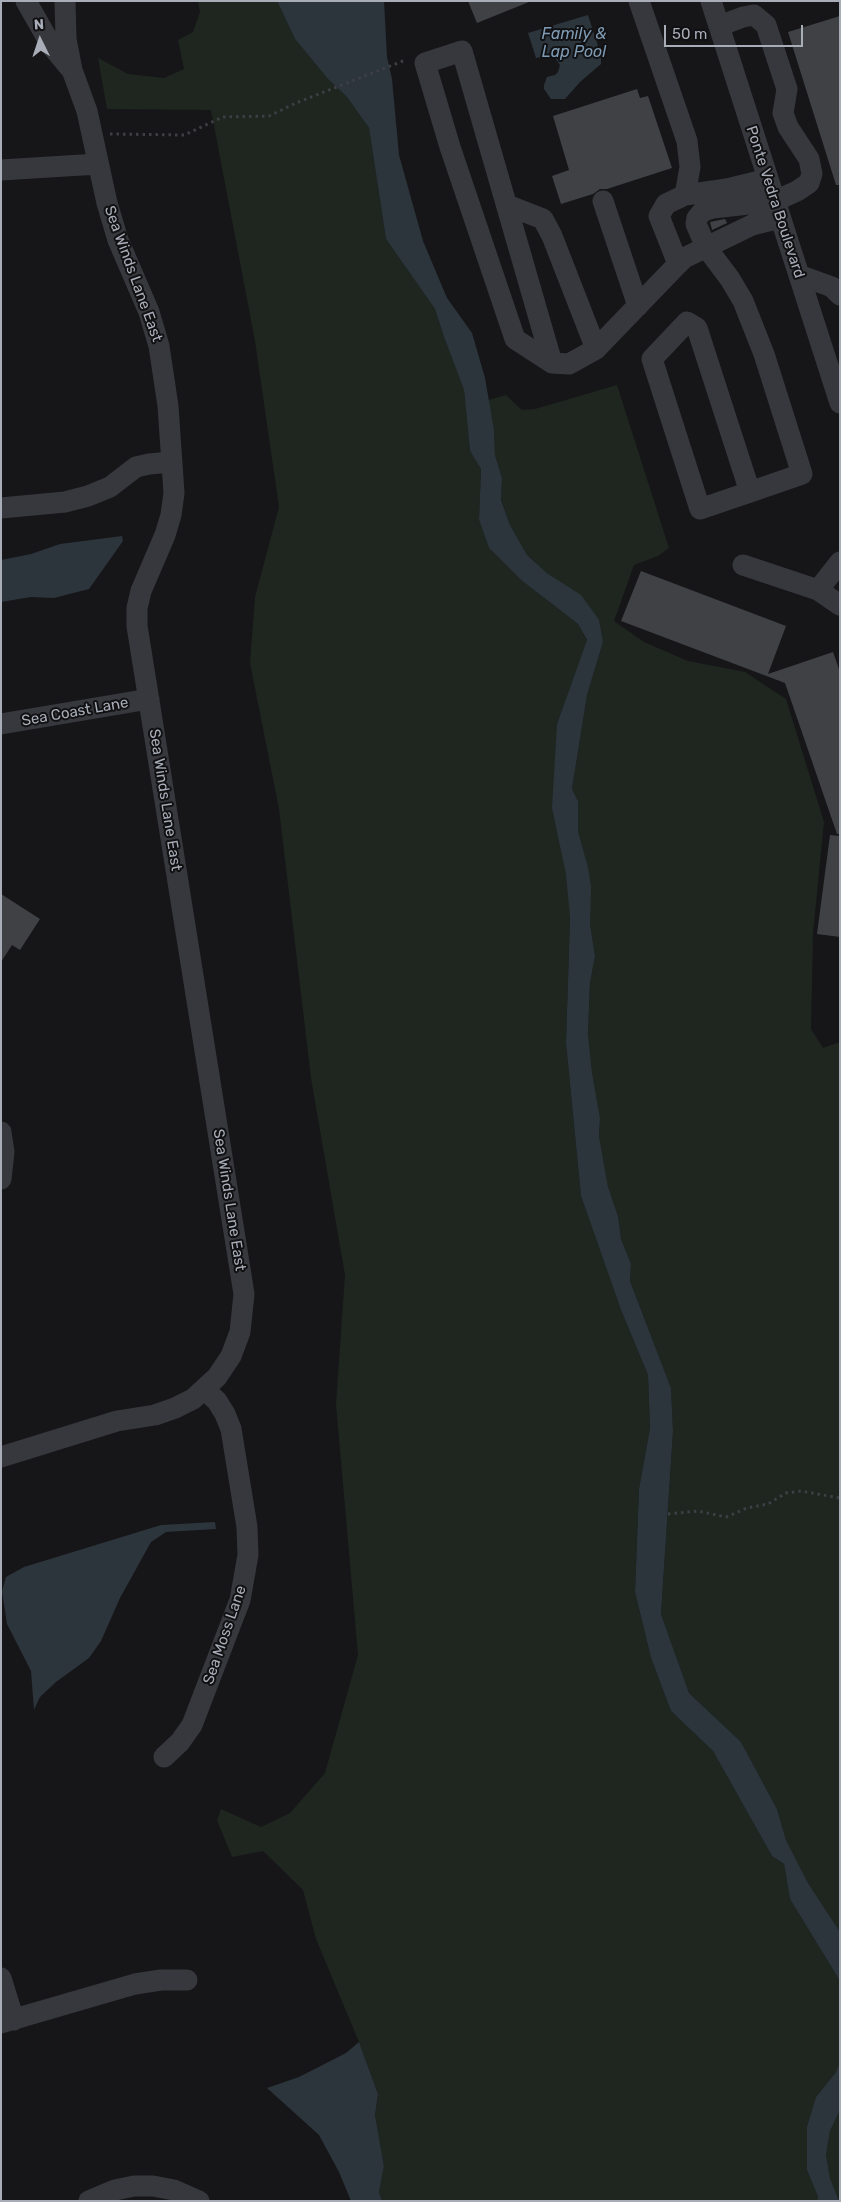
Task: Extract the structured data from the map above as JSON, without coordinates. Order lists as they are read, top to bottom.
{
  "streets": {
    "street": [
      "Ponte Vedra Boulevard",
      "Sea Winds Lane East",
      "Sea Coast Lane",
      "Sea Moss Lane"
    ]
  },
  "crossings": [
    ["Sea Winds Lane East", "Sea Coast Lane"],
    ["Sea Winds Lane East", "Sea Moss Lane"]
  ],
  "water": ["Family & Lap Pool"],
  "scale_bar": "50 m",
  "north": "top"
}
